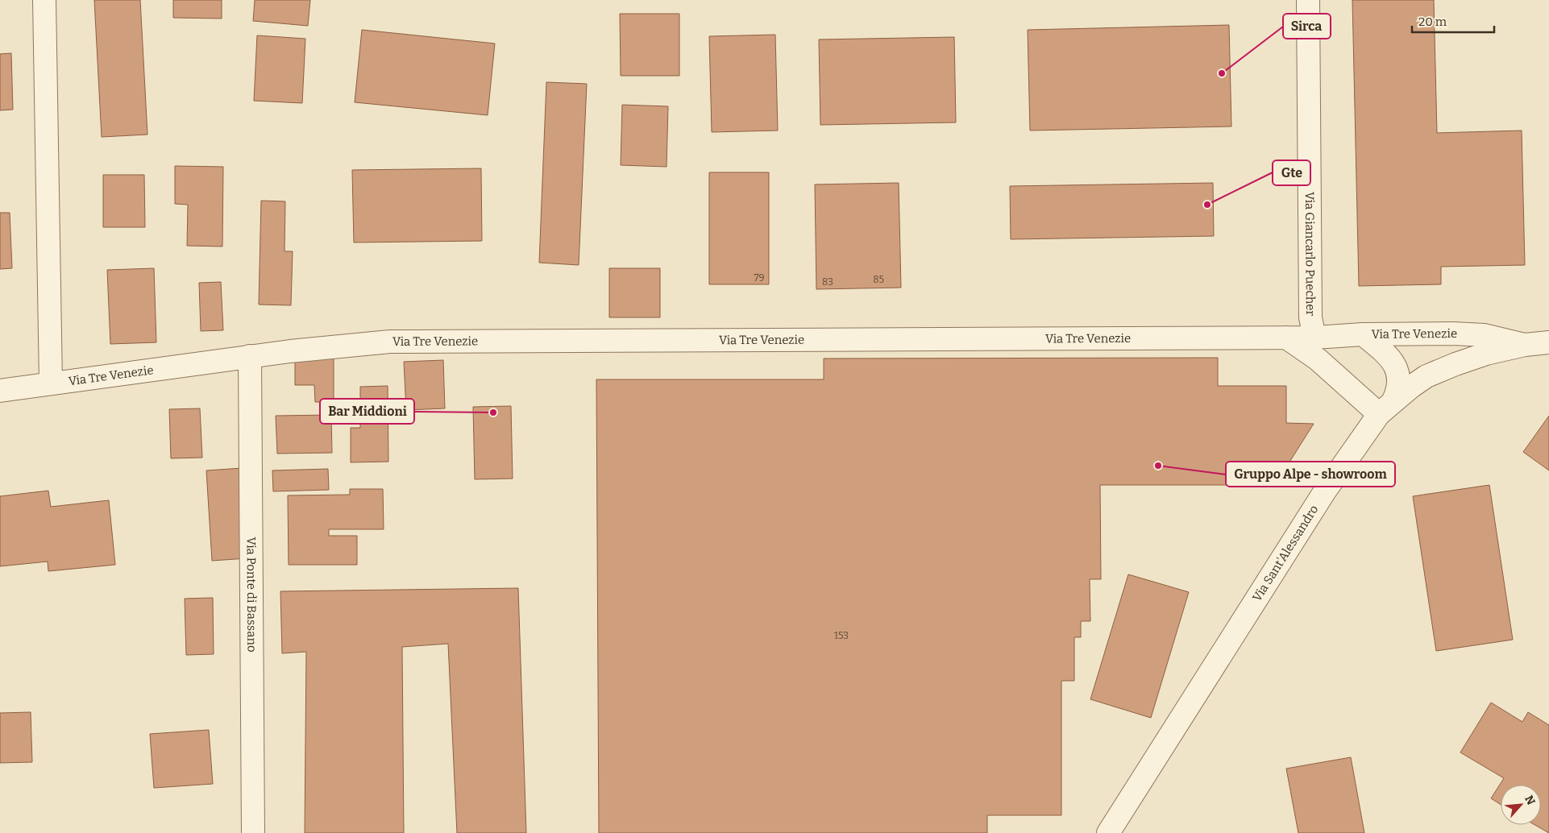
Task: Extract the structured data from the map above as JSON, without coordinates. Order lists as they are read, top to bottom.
{
  "streets": {
    "street": [
      "Via Giancarlo Puecher",
      "Via Tre Venezie",
      "Via Sant'Alessandro",
      "Via Ponte di Bassano"
    ]
  },
  "crossings": [
    ["Via Giancarlo Puecher", "Via Tre Venezie"],
    ["Via Tre Venezie", "Via Sant'Alessandro"],
    ["Via Tre Venezie", "Via Ponte di Bassano"]
  ],
  "places": [
    "Sirca",
    "Gte",
    "Bar Middioni",
    "Gruppo Alpe - showroom"
  ],
  "house_numbers": [
    "79",
    "85",
    "83",
    "153"
  ],
  "scale_bar": "20 m",
  "north": "top right"
}
